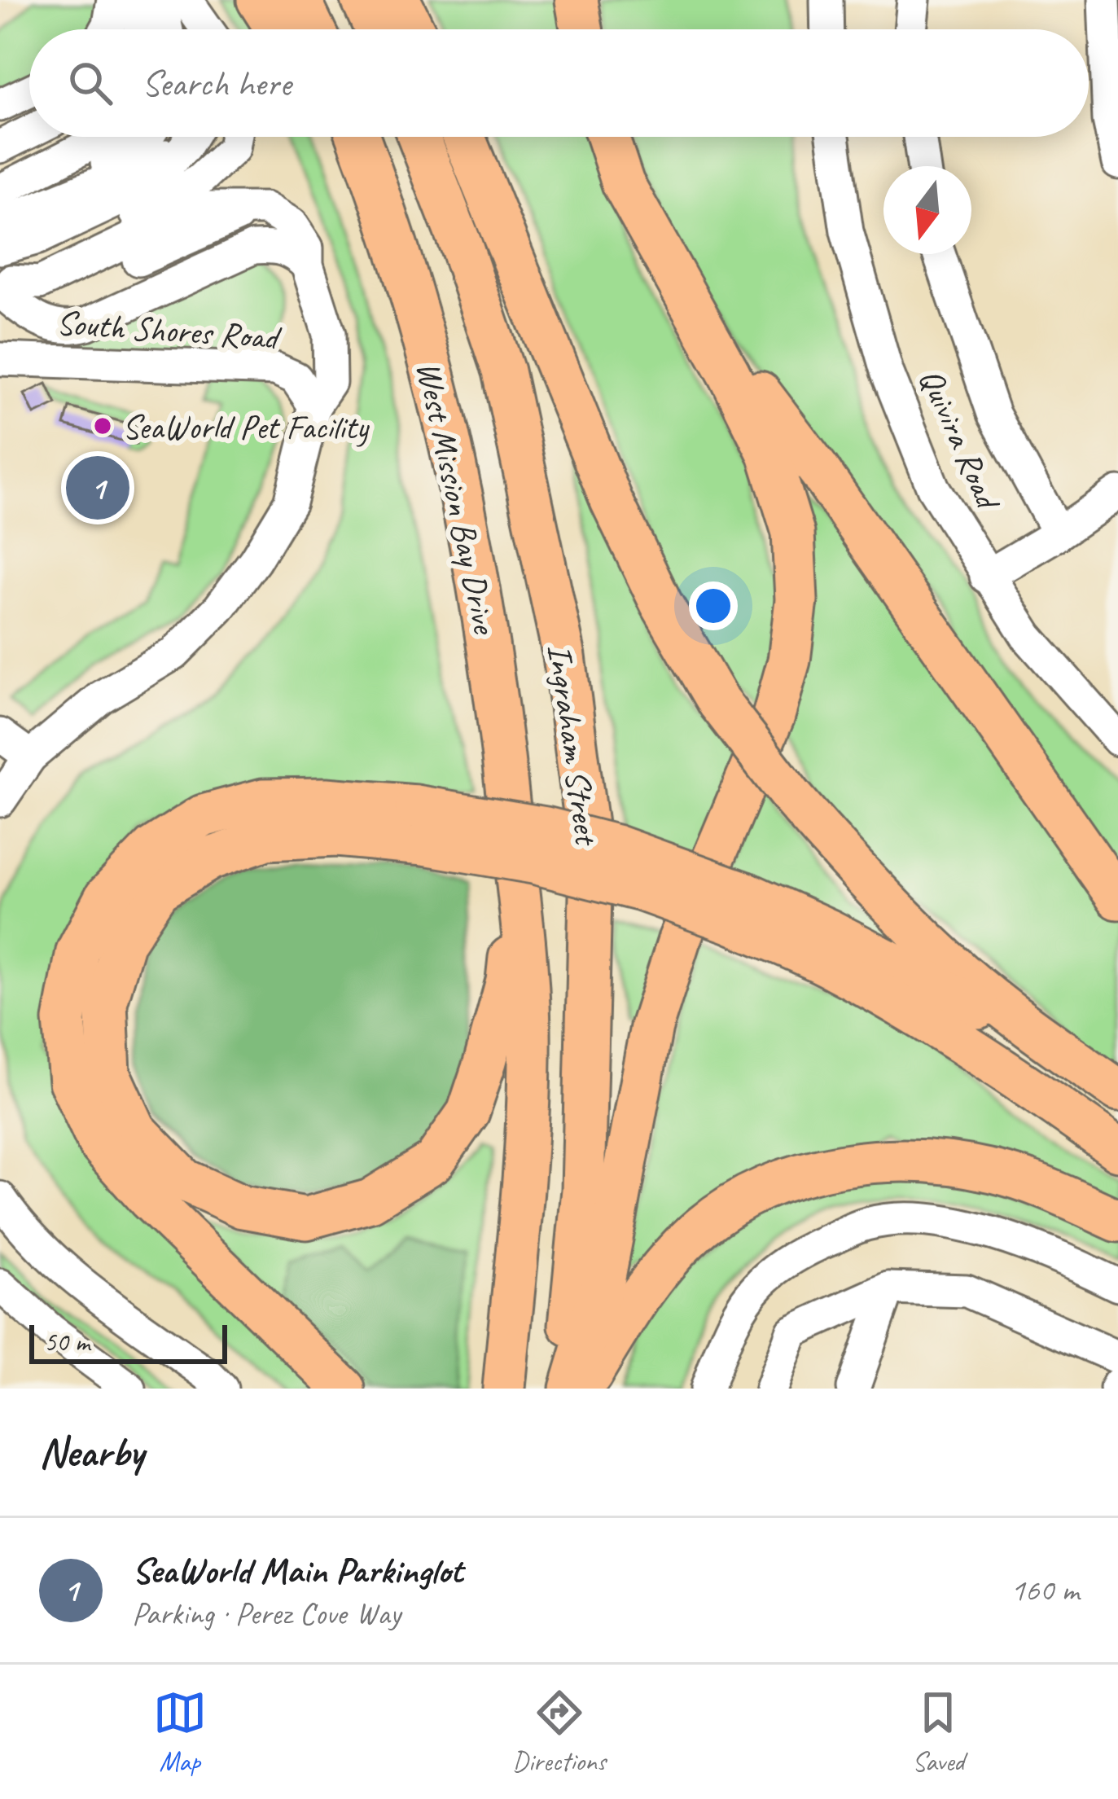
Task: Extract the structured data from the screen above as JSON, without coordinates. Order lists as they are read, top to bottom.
{
  "streets": {
    "main road": ["West Mission Bay Drive", "Ingraham Street"],
    "street": ["South Shores Road", "Quivira Road"]
  },
  "places": ["SeaWorld Pet Facility"],
  "scale_bar": "50 m",
  "north": "bottom",
  "page": {
    "search": "Search here",
    "pins": "1",
    "scale": "50 m",
    "heading": "Nearby",
    "list": [
      {
        "mark": "1",
        "name": "SeaWorld Main Parkinglot",
        "note": "Parking · Perez Cove Way",
        "value": "160 m"
      }
    ],
    "nav": ["Map", "Directions", "Saved"]
  }
}
